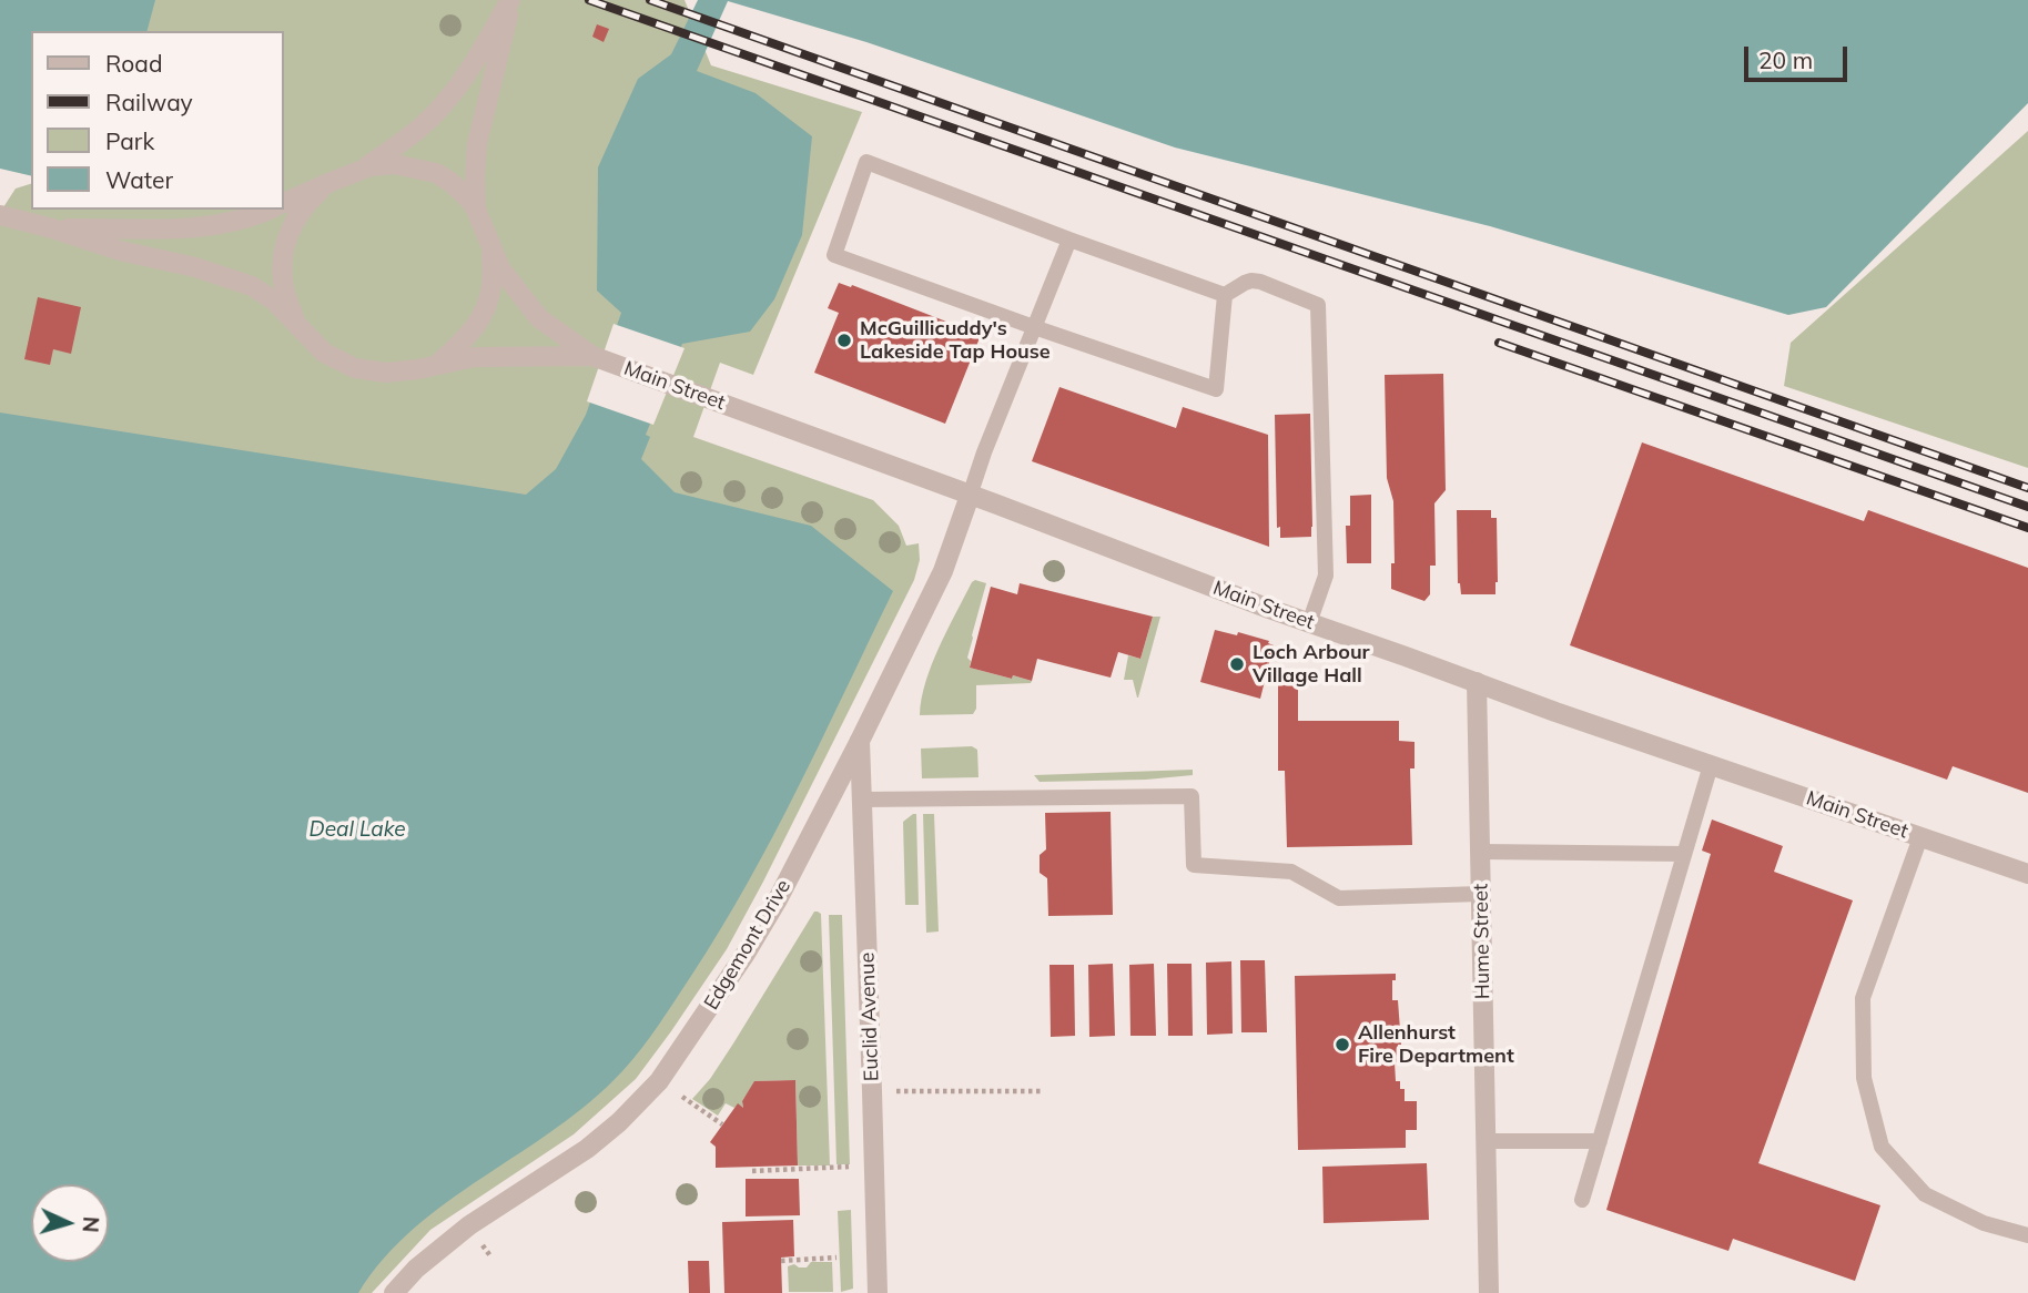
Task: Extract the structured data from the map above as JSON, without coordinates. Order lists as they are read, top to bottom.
{
  "streets": {
    "street": [
      "Main Street",
      "Hume Street",
      "Edgemont Drive",
      "Euclid Avenue"
    ]
  },
  "crossings": [
    ["Main Street", "Hume Street"],
    ["Main Street", "Edgemont Drive"],
    ["Edgemont Drive", "Euclid Avenue"]
  ],
  "water": ["Deal Lake"],
  "places": ["McGuillicuddy's Lakeside Tap House", "Loch Arbour Village Hall", "Allenhurst Fire Department"],
  "legend": [
    "Road",
    "Railway",
    "Park",
    "Water"
  ],
  "scale_bar": "20 m",
  "north": "right"
}
